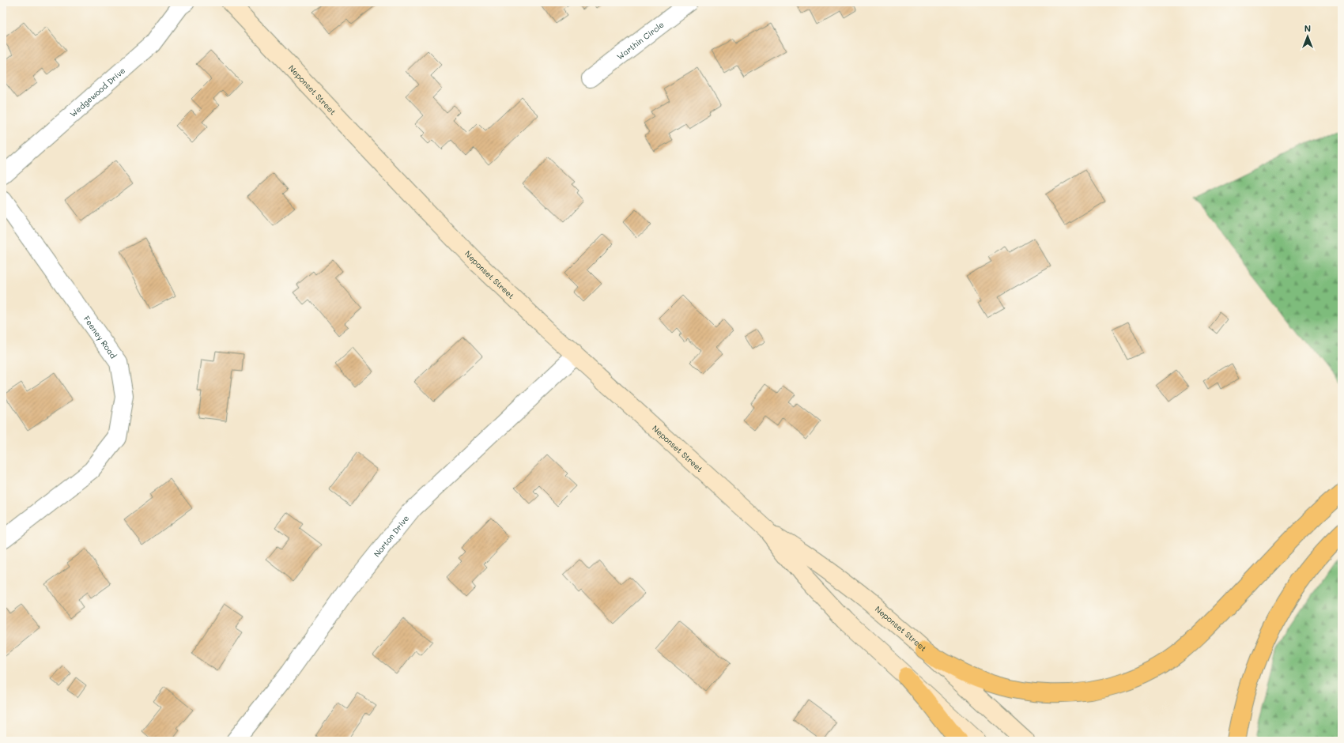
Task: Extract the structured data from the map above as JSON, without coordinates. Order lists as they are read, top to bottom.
{
  "streets": {
    "main road": ["Neponset Street"],
    "street": [
      "Warthin Circle",
      "Wedgewood Drive",
      "Feeney Road",
      "Norton Drive"
    ]
  },
  "crossings": [
    ["Neponset Street", "Norton Drive"]
  ],
  "north": "top"
}
